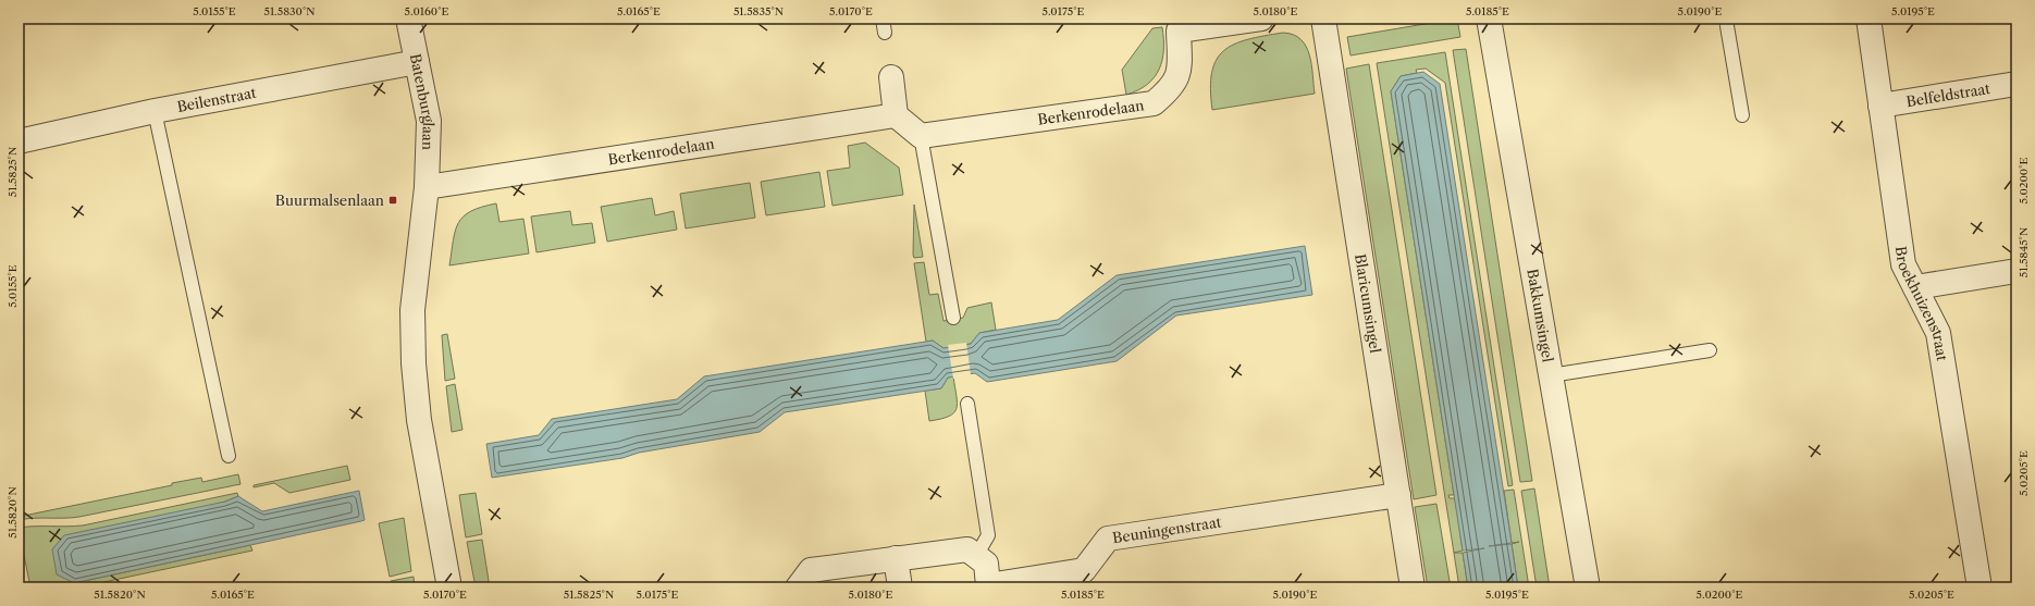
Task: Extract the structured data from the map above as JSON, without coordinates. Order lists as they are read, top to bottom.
{
  "streets": {
    "street": [
      "Belfeldstraat",
      "Beilenstraat",
      "Batenburglaan",
      "Berkenrodelaan",
      "Blaricumsingel",
      "Broekhuizenstraat",
      "Bakkumsingel",
      "Beuningenstraat"
    ]
  },
  "crossings": [
    ["Belfeldstraat", "Broekhuizenstraat"],
    ["Beilenstraat", "Batenburglaan"],
    ["Batenburglaan", "Berkenrodelaan"],
    ["Blaricumsingel", "Beuningenstraat"]
  ],
  "places": {
    "transit": ["Buurmalsenlaan"]
  },
  "coordinates": [
    "5.0155°E",
    "51.5830°N",
    "5.0160°E",
    "5.0165°E",
    "51.5835°N",
    "5.0170°E",
    "5.0175°E",
    "5.0180°E",
    "5.0185°E",
    "5.0190°E",
    "5.0195°E",
    "51.5825°N",
    "5.0200°E",
    "51.5845°N",
    "5.0205°E",
    "51.5820°N"
  ]
}
